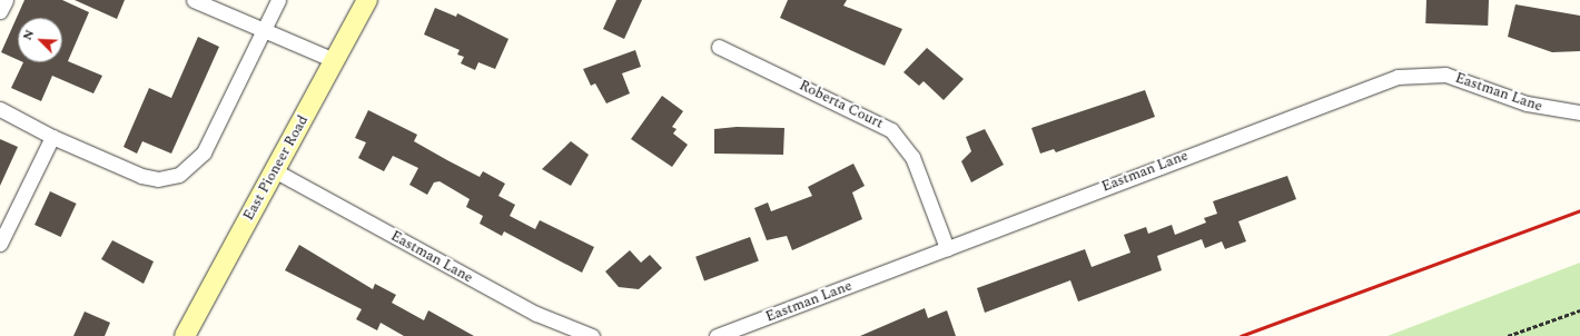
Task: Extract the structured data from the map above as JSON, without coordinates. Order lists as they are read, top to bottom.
{
  "streets": {
    "main road": ["East Pioneer Road"],
    "street": ["Eastman Lane", "Roberta Court"]
  },
  "crossings": [
    ["Eastman Lane", "Roberta Court"],
    ["Eastman Lane", "East Pioneer Road"]
  ],
  "north": "top left"
}
